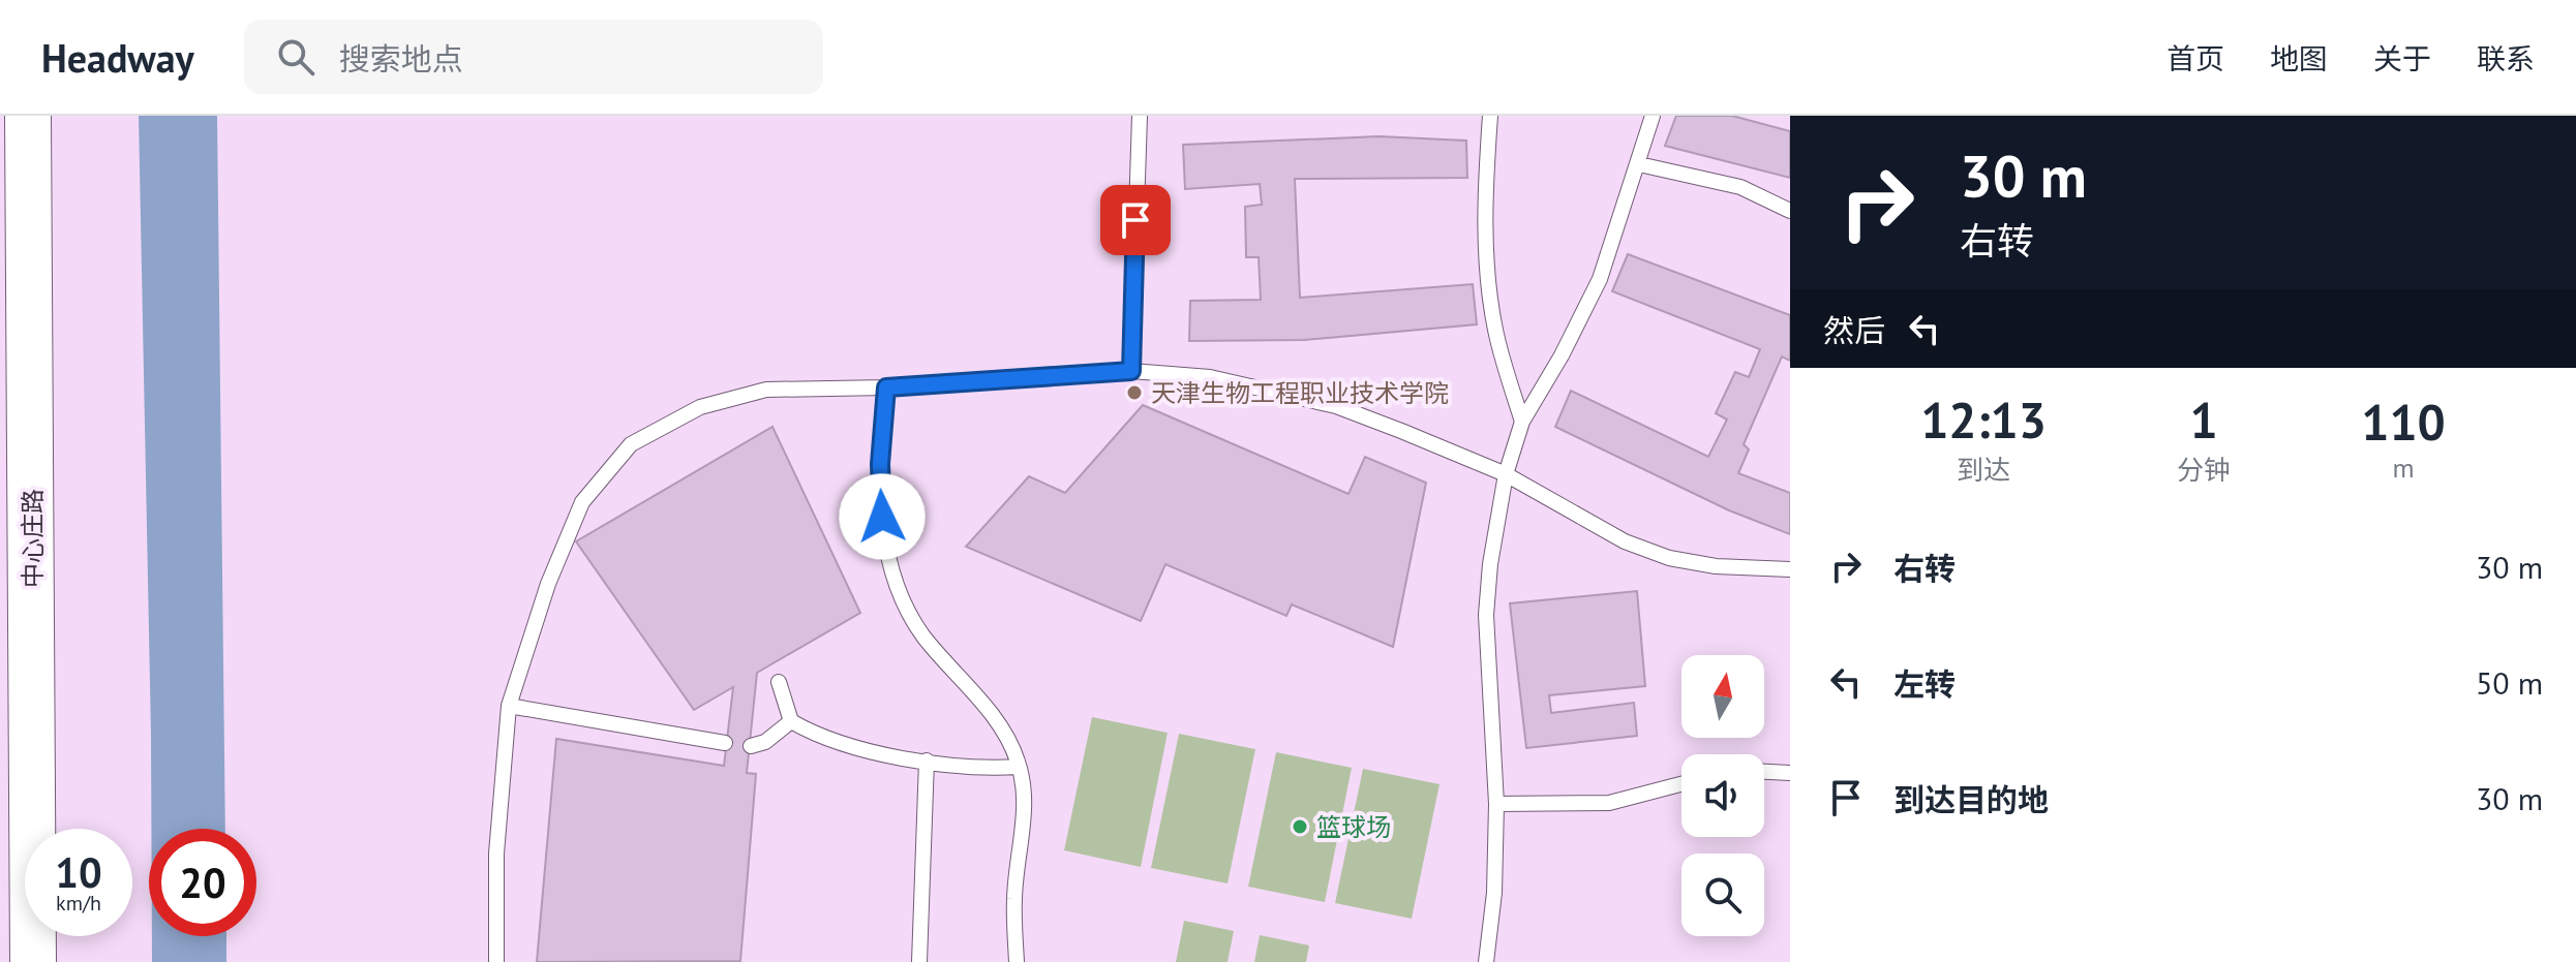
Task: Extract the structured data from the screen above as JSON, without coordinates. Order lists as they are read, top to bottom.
{
  "streets": {
    "main road": ["中心庄路"]
  },
  "places": ["天津生物工程职业技术学院", "篮球场"],
  "north": "top",
  "page": {
    "header": "Headway",
    "search": "搜索地点",
    "nav": [
      "首页",
      "地图",
      "关于",
      "联系"
    ],
    "turn": ["30 m", "右转"],
    "then": "然后",
    "eta": [
      "12:13",
      "到达",
      "1",
      "分钟",
      "110",
      "m"
    ],
    "list": [
      {
        "name": "右转",
        "value": "30 m"
      },
      {
        "name": "左转",
        "value": "50 m"
      },
      {
        "name": "到达目的地",
        "value": "30 m"
      }
    ],
    "speed": "10 km/h",
    "limit": "20"
  }
}
